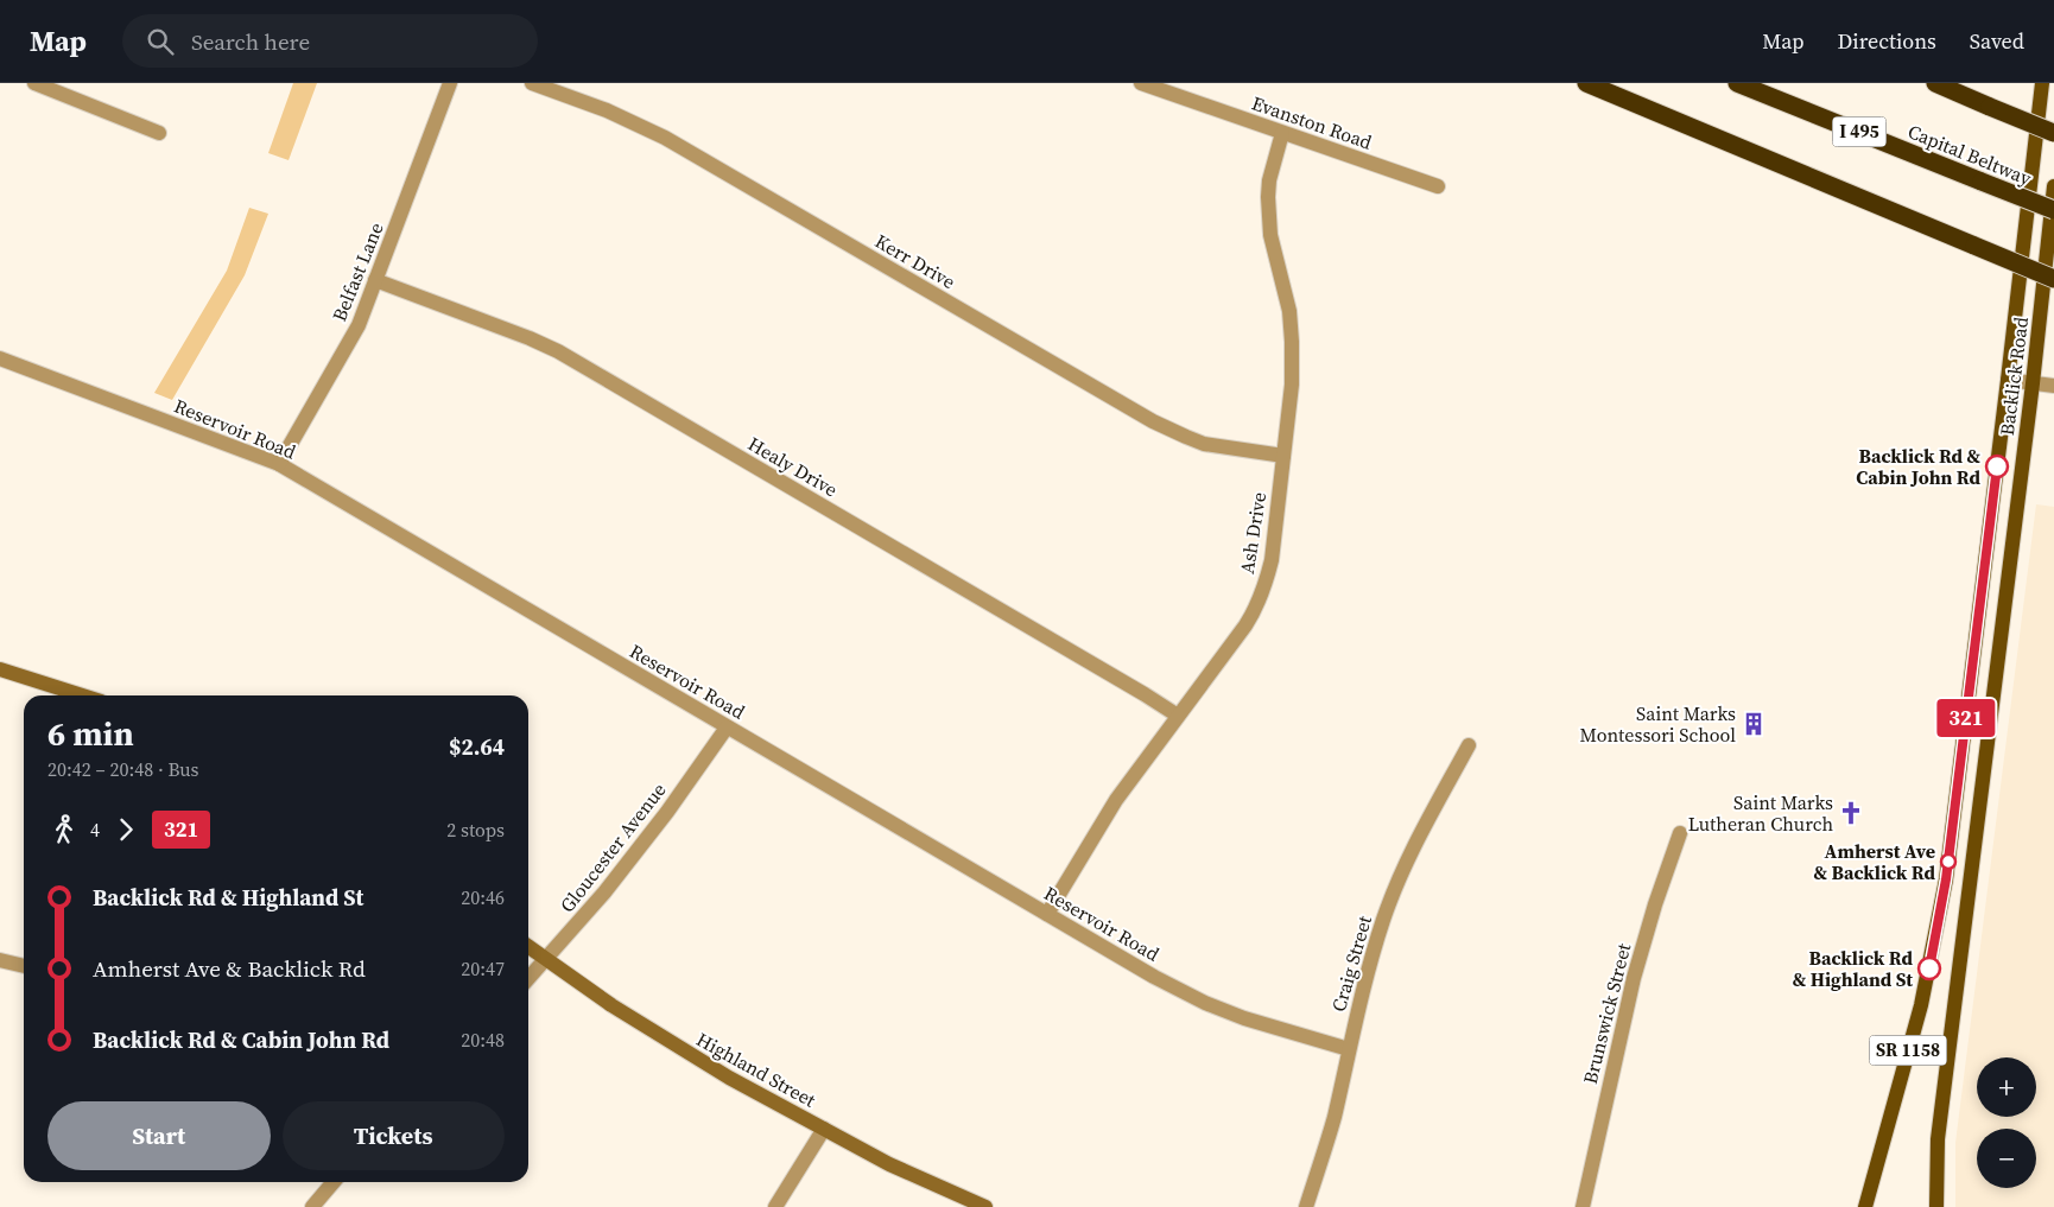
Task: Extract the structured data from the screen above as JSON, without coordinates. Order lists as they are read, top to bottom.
{
  "streets": {
    "highway": ["I 495", "Capital Beltway"],
    "main road": ["Backlick Road", "SR 1158"],
    "street": [
      "Evanston Road",
      "Kerr Drive",
      "Belfast Lane",
      "Reservoir Road",
      "Healy Drive",
      "Ash Drive",
      "Gloucester Avenue",
      "Craig Street",
      "Brunswick Street",
      "Highland Street"
    ]
  },
  "crossings": [
    ["Evanston Road", "Ash Drive"],
    ["Kerr Drive", "Ash Drive"],
    ["Belfast Lane", "Reservoir Road"],
    ["Belfast Lane", "Healy Drive"],
    ["Reservoir Road", "Ash Drive"],
    ["Reservoir Road", "Gloucester Avenue"],
    ["Reservoir Road", "Craig Street"],
    ["Healy Drive", "Ash Drive"],
    ["Gloucester Avenue", "Highland Street"]
  ],
  "places": {
    "other": ["Backlick Rd & Cabin John Rd", "Amherst Ave & Backlick Rd", "Backlick Rd & Highland St"],
    "building": ["Saint Marks Montessori School"],
    "church": ["Saint Marks Lutheran Church"]
  },
  "lines": ["bus line 321"],
  "page": {
    "header": "Map",
    "search": "Search here",
    "nav": ["Map", "Directions", "Saved"],
    "on_map": "321",
    "heading": ["6 min", "20:42 – 20:48 · Bus", "$2.64"],
    "legs": ["4", "321", "2 stops"],
    "list": [
      {
        "name": "Backlick Rd & Highland St",
        "value": "20:46"
      },
      {
        "name": "Amherst Ave & Backlick Rd",
        "value": "20:47"
      },
      {
        "name": "Backlick Rd & Cabin John Rd",
        "value": "20:48"
      }
    ],
    "map_buttons": ["+", "−"],
    "buttons": ["Start", "Tickets"]
  }
}
